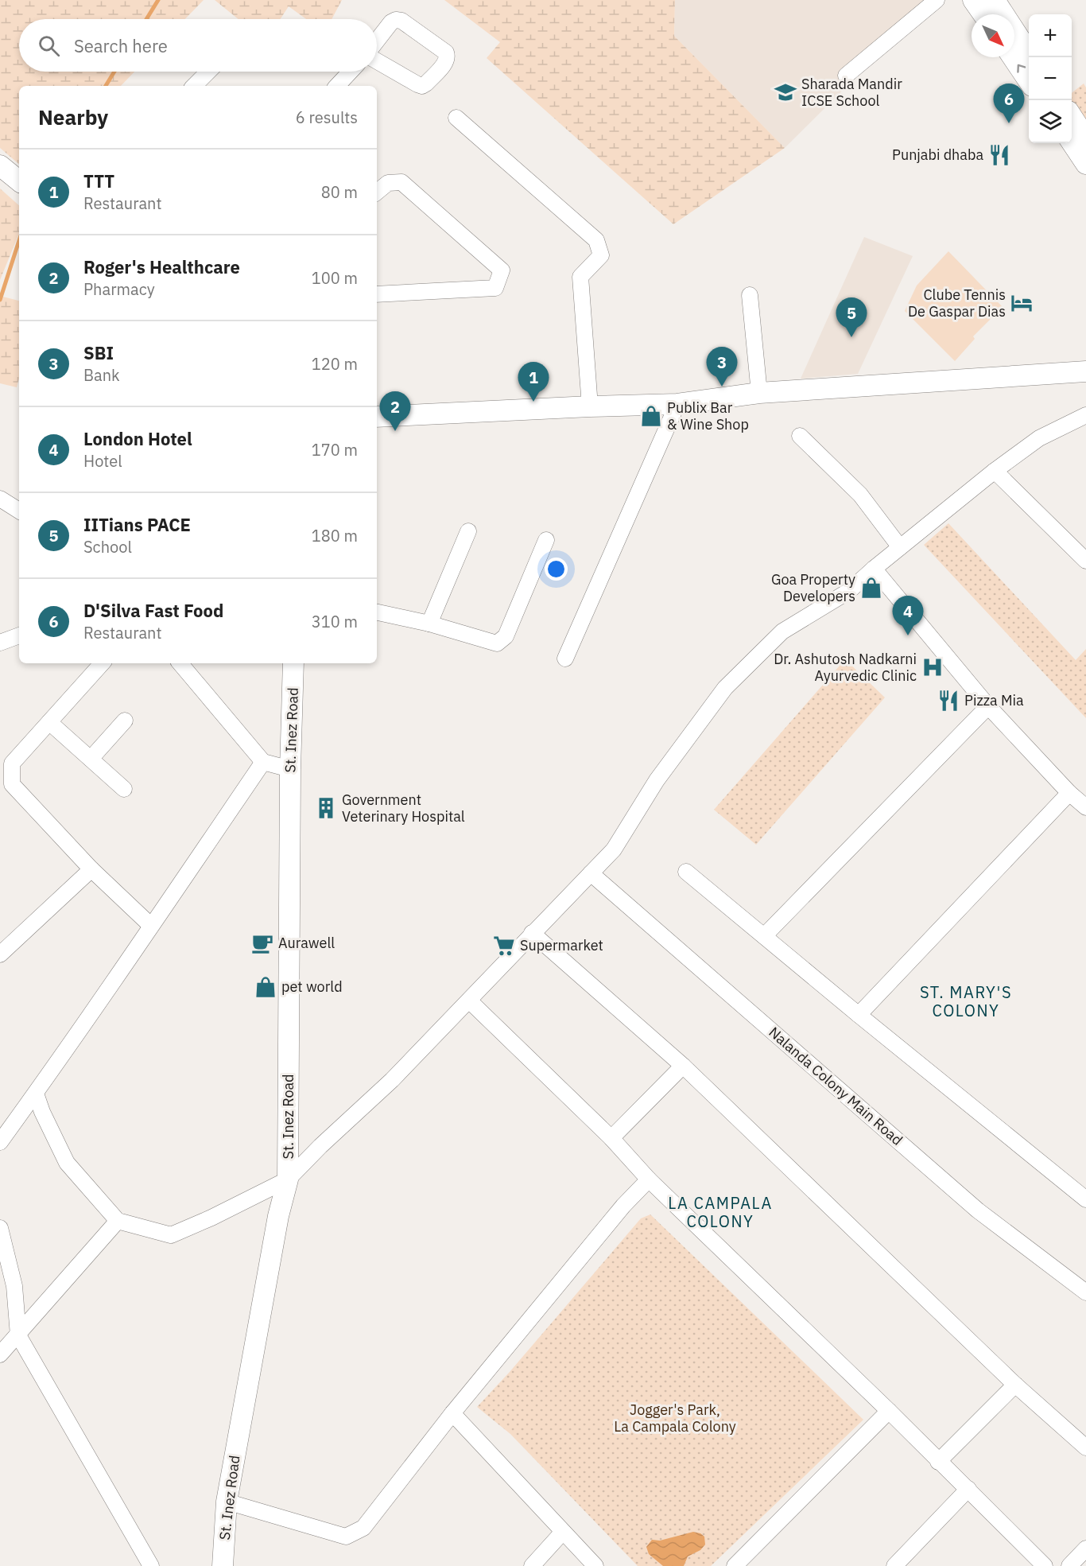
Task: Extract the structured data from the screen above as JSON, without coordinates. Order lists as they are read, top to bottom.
{
  "streets": {
    "main road": ["St. Inez Road"],
    "street": ["Nalanda Colony Main Road"]
  },
  "districts": ["ST. MARY'S COLONY", "LA CAMPALA COLONY"],
  "parks": ["Jogger's Park, La Campala Colony"],
  "places": {
    "school or university": ["Sharada Mandir ICSE School"],
    "restaurant": ["Punjabi dhaba", "Pizza Mia"],
    "hotel": ["Clube Tennis De Gaspar Dias"],
    "shop": ["Publix Bar & Wine Shop", "Goa Property Developers", "pet world"],
    "hospital": ["Dr. Ashutosh Nadkarni Ayurvedic Clinic"],
    "building": ["Government Veterinary Hospital"],
    "cafe": ["Aurawell"],
    "supermarket": ["Supermarket"]
  },
  "north": "bottom right",
  "page": {
    "map_buttons": ["+", "−"],
    "search": "Search here",
    "pins": [
      "6",
      "5",
      "3",
      "1",
      "2",
      "4"
    ],
    "heading": ["Nearby", "6 results"],
    "list": [
      {
        "mark": "1",
        "name": "TTT",
        "note": "Restaurant",
        "value": "80 m"
      },
      {
        "mark": "2",
        "name": "Roger's Healthcare",
        "note": "Pharmacy",
        "value": "100 m"
      },
      {
        "mark": "3",
        "name": "SBI",
        "note": "Bank",
        "value": "120 m"
      },
      {
        "mark": "4",
        "name": "London Hotel",
        "note": "Hotel",
        "value": "170 m"
      },
      {
        "mark": "5",
        "name": "IITians PACE",
        "note": "School",
        "value": "180 m"
      },
      {
        "mark": "6",
        "name": "D'Silva Fast Food",
        "note": "Restaurant",
        "value": "310 m"
      }
    ]
  }
}
